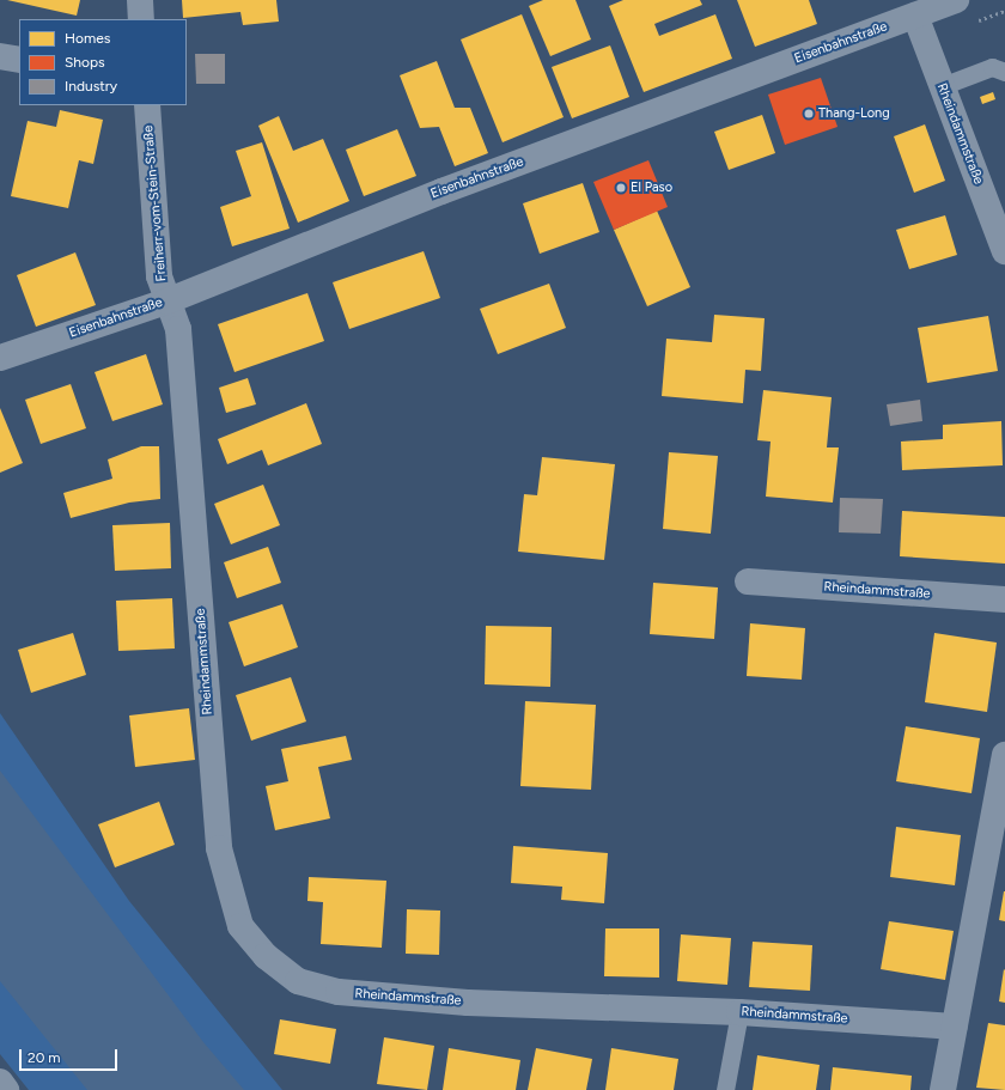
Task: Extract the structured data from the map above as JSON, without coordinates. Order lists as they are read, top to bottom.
{
  "streets": {
    "street": ["Eisenbahnstraße", "Rheindammstraße", "Freiherr-vom-Stein-Straße"]
  },
  "crossings": [
    ["Eisenbahnstraße", "Rheindammstraße"],
    ["Eisenbahnstraße", "Freiherr-vom-Stein-Straße"],
    ["Rheindammstraße", "Freiherr-vom-Stein-Straße"]
  ],
  "places": ["Thang-Long", "El Paso"],
  "legend": ["Homes", "Shops", "Industry"],
  "scale_bar": "20 m"
}
